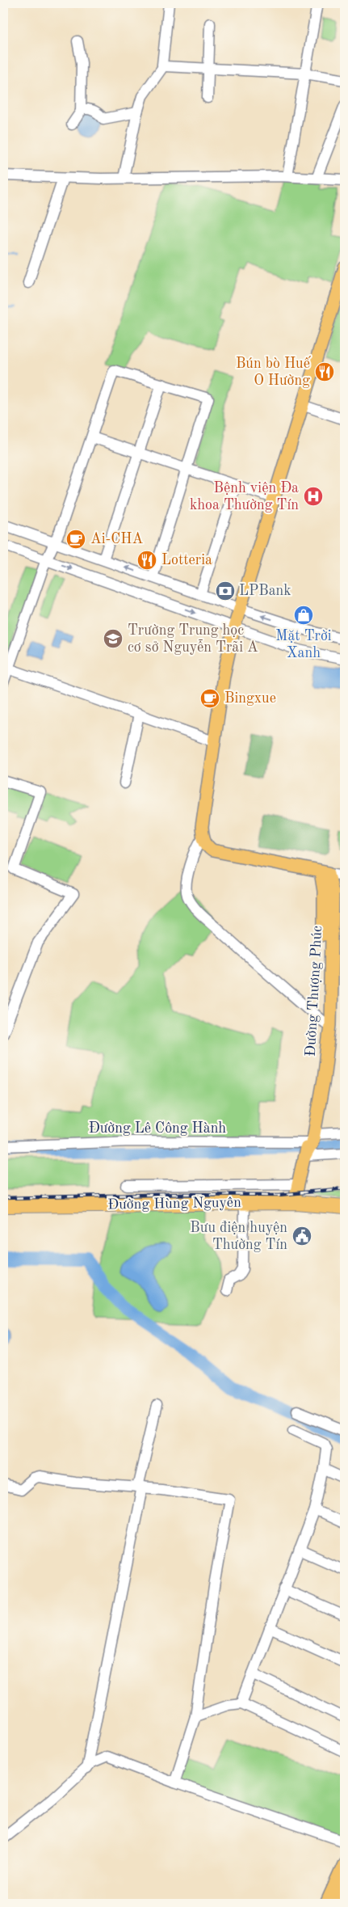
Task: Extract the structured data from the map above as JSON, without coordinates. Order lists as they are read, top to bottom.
{
  "streets": {
    "highway": ["Đường Hùng Nguyên"],
    "main road": ["Đường Thượng Phúc"],
    "street": ["Đường Lê Công Hành"]
  },
  "crossings": [
    ["Đường Thượng Phúc", "Đường Lê Công Hành"],
    ["Đường Thượng Phúc", "Đường Hùng Nguyên"]
  ],
  "places": {
    "restaurant": ["Bún bò Huế O Hường", "Lotteria"],
    "hospital": ["Bệnh viện Đa khoa Thường Tín"],
    "cafe": ["Ai-CHA", "Bingxue"],
    "bank": ["LPBank"],
    "shop": ["Mặt Trời Xanh"],
    "school or university": ["Trường Trung học cơ sở Nguyễn Trãi A"],
    "public building": ["Bưu điện huyện Thường Tín"]
  }
}
